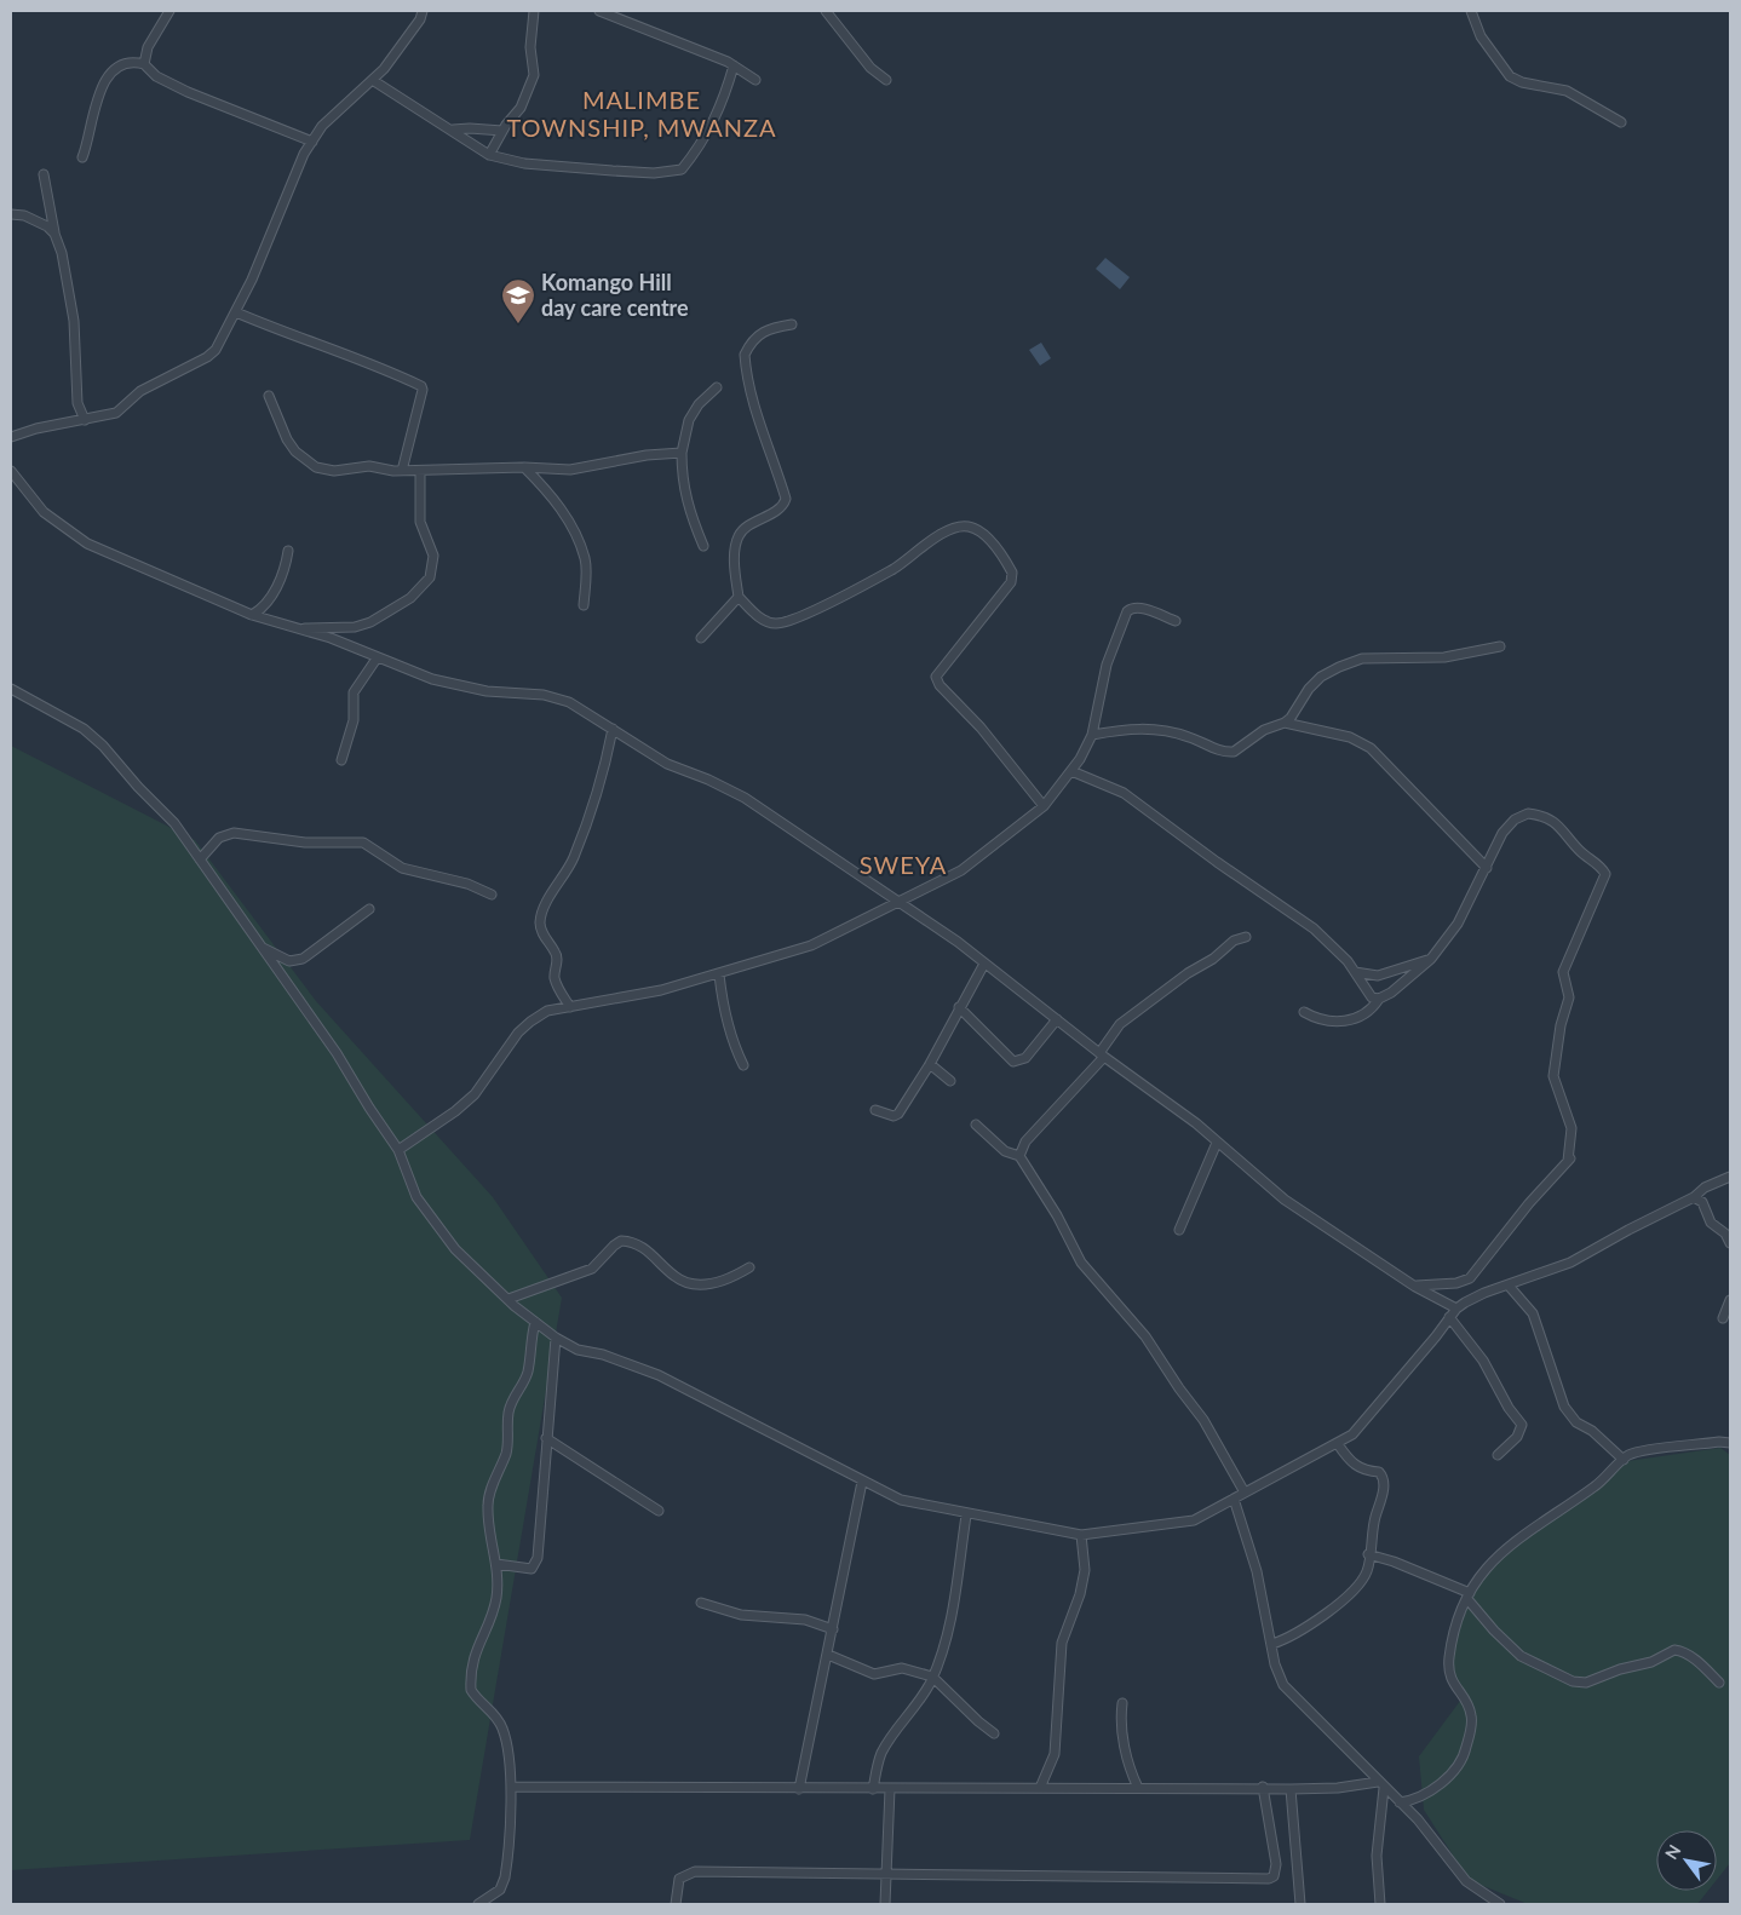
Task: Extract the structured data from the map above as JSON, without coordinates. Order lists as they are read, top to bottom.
{
  "districts": ["MALIMBE TOWNSHIP, MWANZA", "SWEYA"],
  "places": {
    "school or university": ["Komango Hill day care centre"]
  },
  "north": "top left"
}
